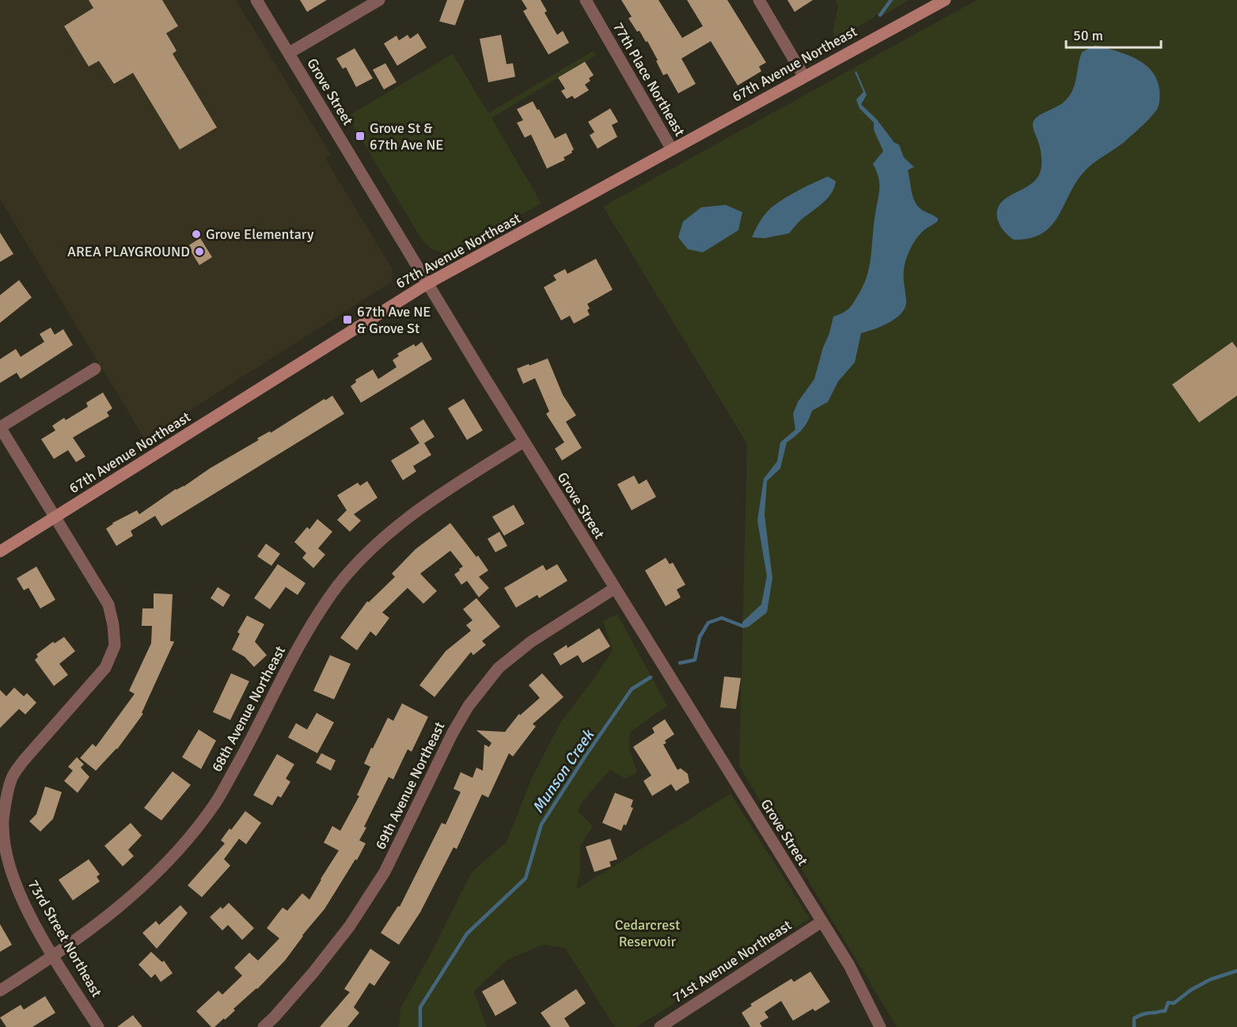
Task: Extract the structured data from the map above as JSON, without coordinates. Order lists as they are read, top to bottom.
{
  "streets": {
    "main road": ["67th Avenue Northeast"],
    "street": [
      "77th Place Northeast",
      "Grove Street",
      "68th Avenue Northeast",
      "69th Avenue Northeast",
      "73rd Street Northeast",
      "71st Avenue Northeast"
    ]
  },
  "crossings": [
    ["67th Avenue Northeast", "77th Place Northeast"],
    ["67th Avenue Northeast", "Grove Street"],
    ["67th Avenue Northeast", "73rd Street Northeast"],
    ["Grove Street", "68th Avenue Northeast"],
    ["Grove Street", "69th Avenue Northeast"],
    ["Grove Street", "71st Avenue Northeast"],
    ["68th Avenue Northeast", "73rd Street Northeast"]
  ],
  "water": ["Munson Creek"],
  "parks": ["Cedarcrest Reservoir"],
  "places": {
    "transit": ["Grove St & 67th Ave NE", "67th Ave NE & Grove St"],
    "other": ["Grove Elementary", "AREA PLAYGROUND"]
  },
  "scale_bar": "50 m"
}
